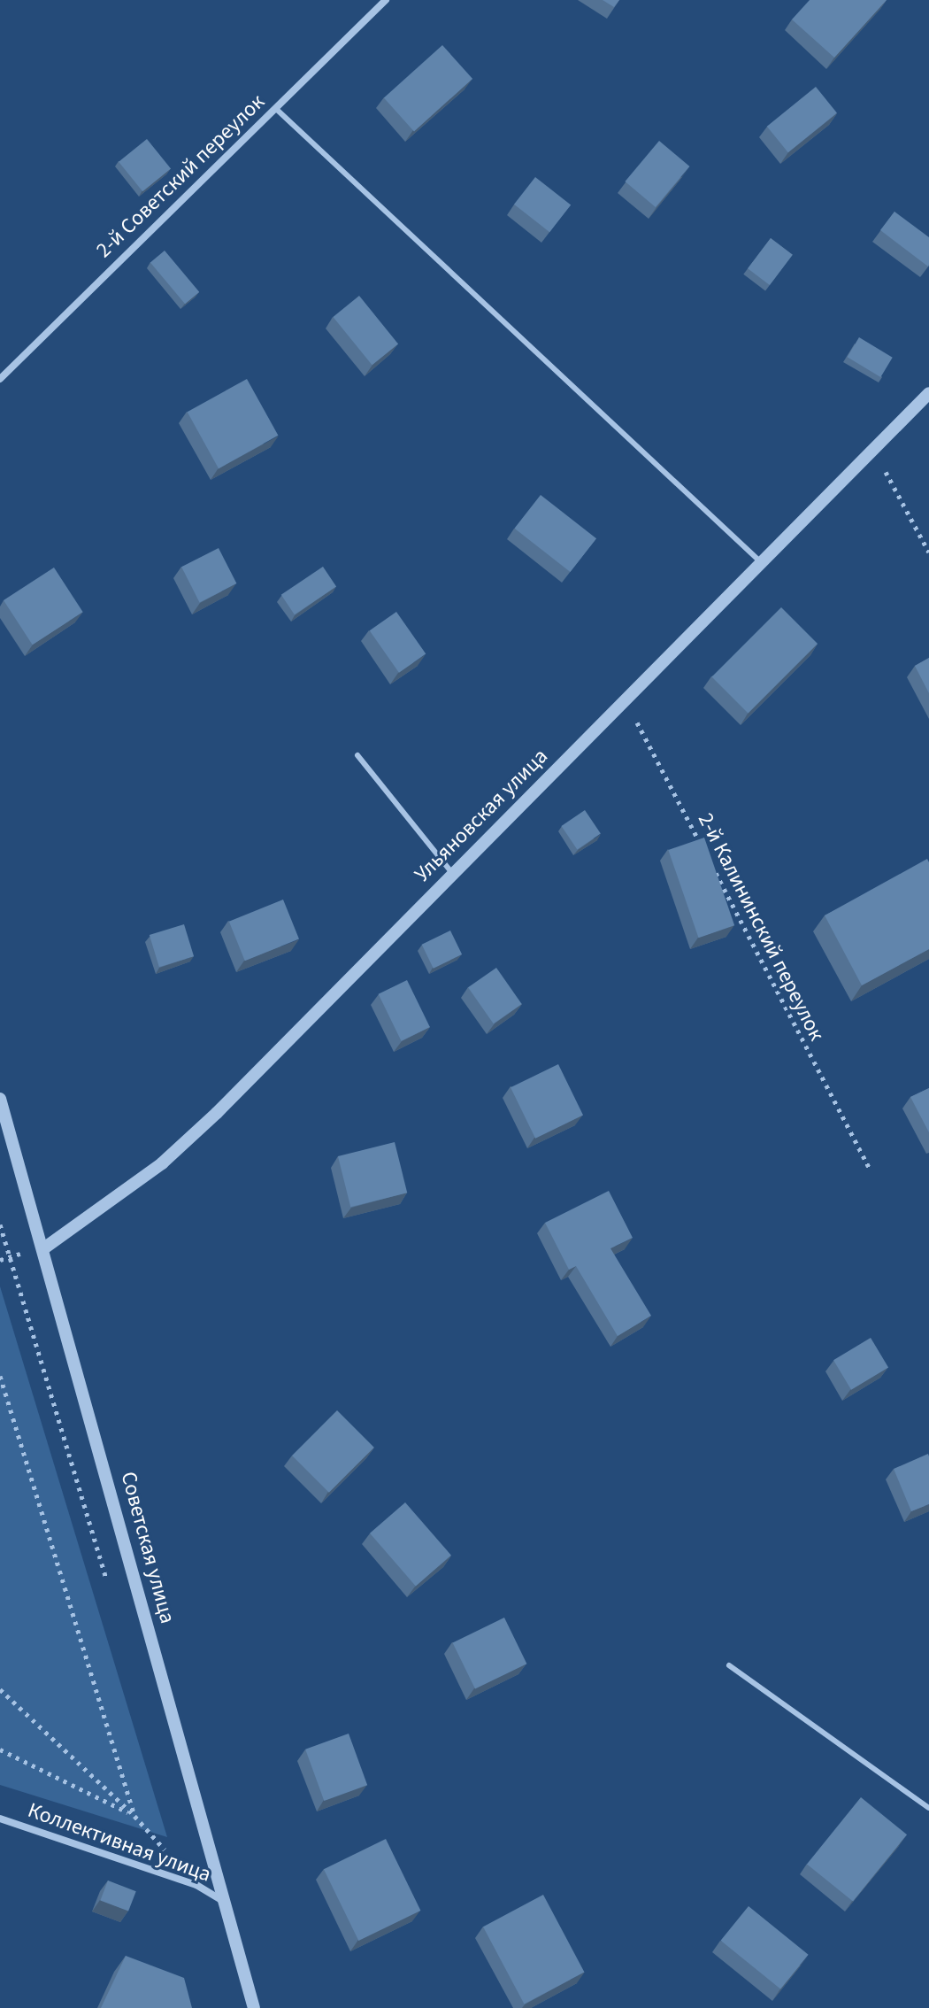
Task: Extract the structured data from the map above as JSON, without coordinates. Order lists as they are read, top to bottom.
{
  "streets": {
    "street": [
      "2-й Советский переулок",
      "Ульяновская улица",
      "Советская улица",
      "Коллективная улица"
    ],
    "path": ["2-й Калининский переулок"]
  },
  "crossings": [
    ["Ульяновская улица", "2-й Калининский переулок"],
    ["Ульяновская улица", "Советская улица"],
    ["Советская улица", "Коллективная улица"]
  ]
}
